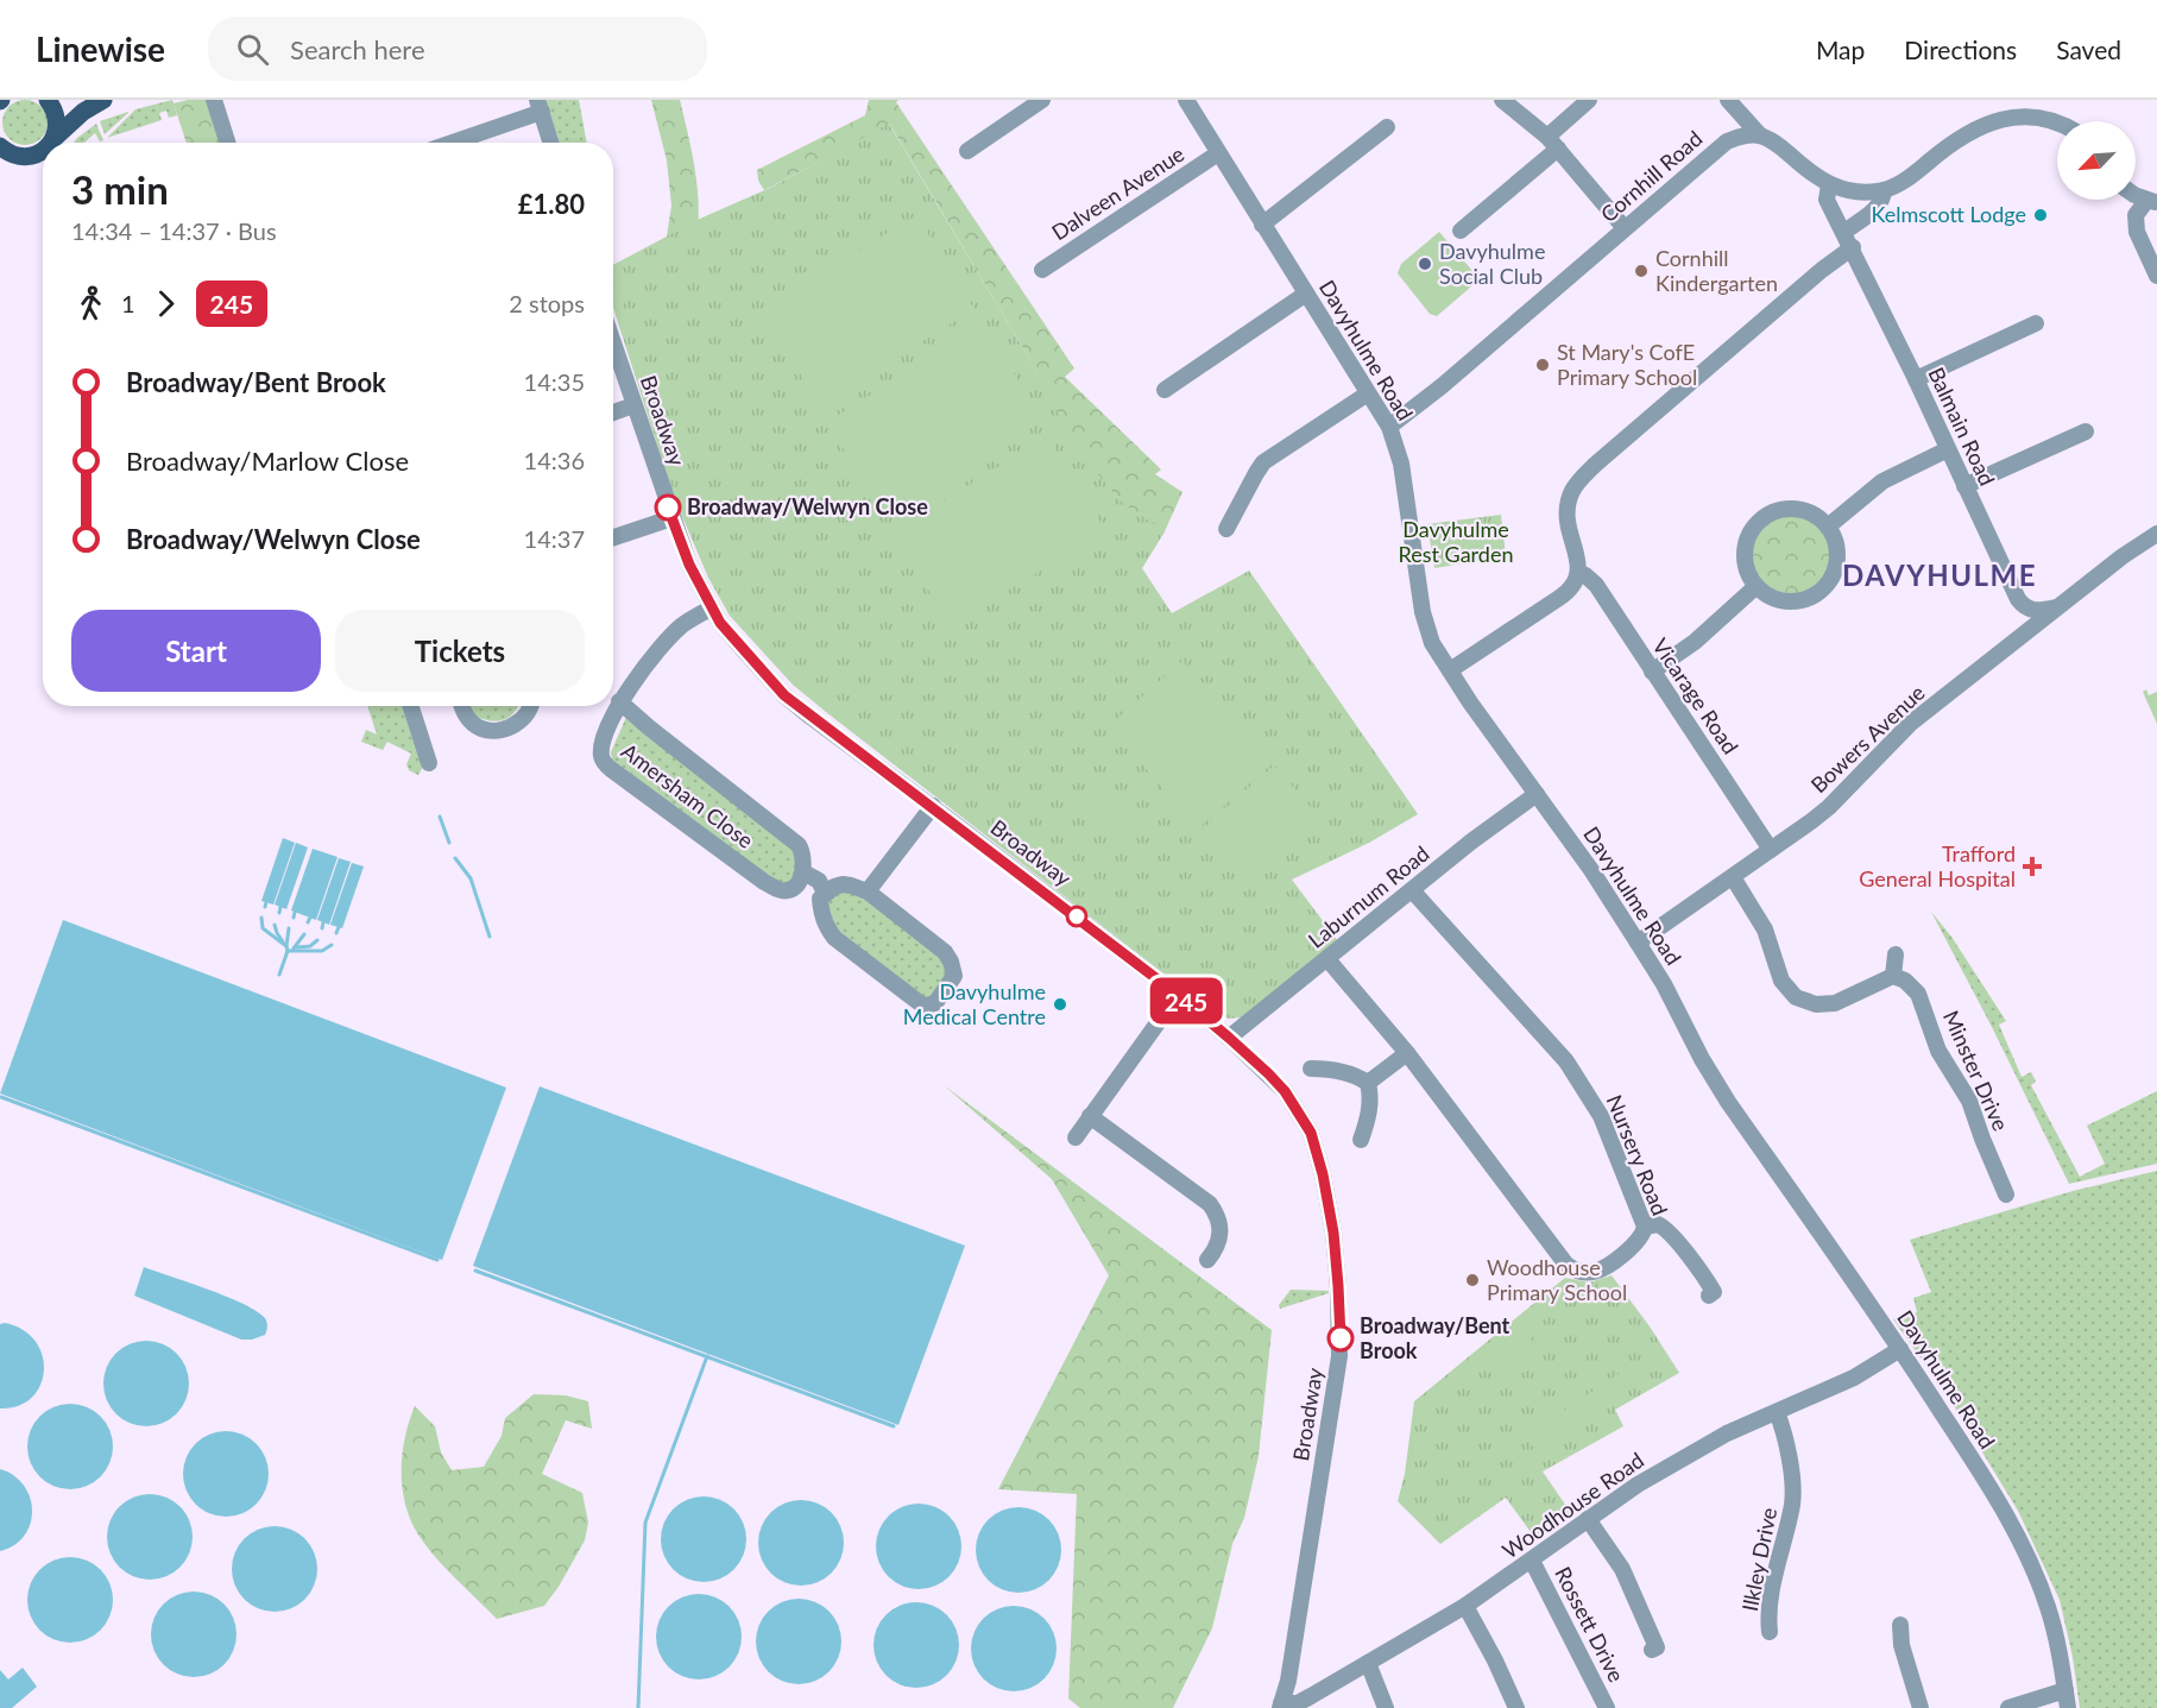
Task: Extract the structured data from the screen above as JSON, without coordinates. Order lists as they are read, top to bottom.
{
  "streets": {
    "street": [
      "Cornhill Road",
      "Dalveen Avenue",
      "Davyhulme Road",
      "Broadway",
      "Balmain Road",
      "Vicarage Road",
      "Bowers Avenue",
      "Amersham Close",
      "Laburnum Road",
      "Minster Drive",
      "Nursery Road",
      "Woodhouse Road",
      "Ilkley Drive",
      "Rossett Drive"
    ]
  },
  "crossings": [
    ["Cornhill Road", "Davyhulme Road"],
    ["Dalveen Avenue", "Davyhulme Road"],
    ["Davyhulme Road", "Bowers Avenue"],
    ["Davyhulme Road", "Laburnum Road"],
    ["Davyhulme Road", "Woodhouse Road"],
    ["Broadway", "Amersham Close"],
    ["Broadway", "Laburnum Road"],
    ["Broadway", "Woodhouse Road"],
    ["Balmain Road", "Bowers Avenue"],
    ["Vicarage Road", "Bowers Avenue"],
    ["Laburnum Road", "Nursery Road"],
    ["Woodhouse Road", "Ilkley Drive"],
    ["Woodhouse Road", "Rossett Drive"]
  ],
  "districts": ["DAVYHULME"],
  "parks": ["Davyhulme Rest Garden"],
  "places": {
    "other": [
      "Kelmscott Lodge",
      "Davyhulme Social Club",
      "Cornhill Kindergarten",
      "St Mary's CofE Primary School",
      "Broadway/Welwyn Close",
      "Davyhulme Medical Centre",
      "Woodhouse Primary School",
      "Broadway/Bent Brook"
    ],
    "health": ["Trafford General Hospital"]
  },
  "lines": ["bus line 245"],
  "north": "bottom left",
  "page": {
    "header": "Linewise",
    "search": "Search here",
    "nav": ["Map", "Directions", "Saved"],
    "on_map": "245",
    "heading": ["3 min", "14:34 – 14:37 · Bus", "£1.80"],
    "legs": ["1", "245", "2 stops"],
    "list": [
      {
        "name": "Broadway/Bent Brook",
        "value": "14:35"
      },
      {
        "name": "Broadway/Marlow Close",
        "value": "14:36"
      },
      {
        "name": "Broadway/Welwyn Close",
        "value": "14:37"
      }
    ],
    "buttons": ["Start", "Tickets"]
  }
}
